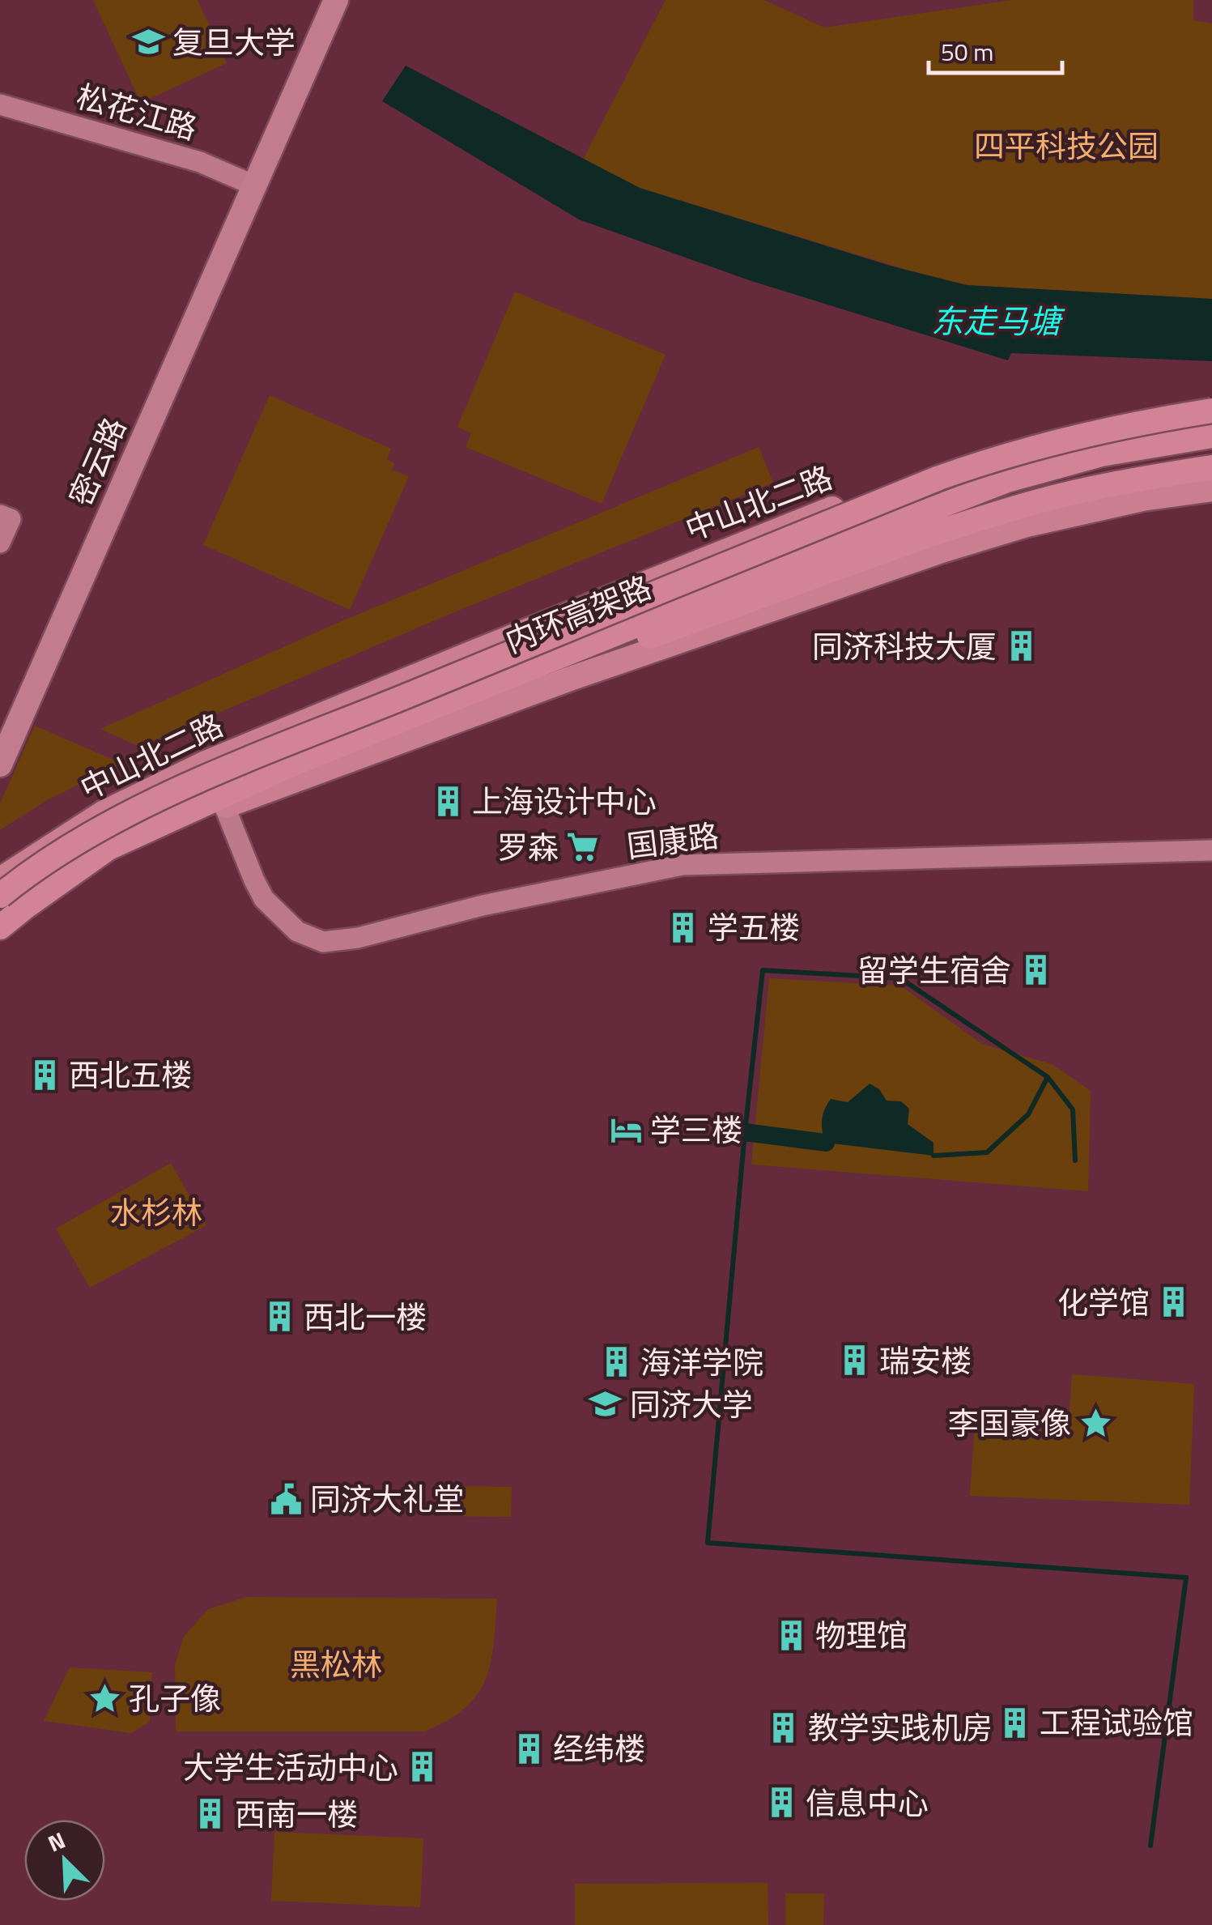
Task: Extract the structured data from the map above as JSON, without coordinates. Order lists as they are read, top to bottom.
{
  "streets": {
    "highway": ["内环高架路"],
    "main road": ["中山北二路"],
    "street": ["松花江路", "密云路", "国康路"]
  },
  "crossings": [
    ["松花江路", "密云路"]
  ],
  "water": ["东走马塘"],
  "parks": ["四平科技公园", "水杉林", "黑松林"],
  "places": {
    "school or university": ["复旦大学", "同济大学"],
    "building": [
      "同济科技大厦",
      "上海设计中心",
      "学五楼",
      "留学生宿舍",
      "西北五楼",
      "化学馆",
      "西北一楼",
      "瑞安楼",
      "海洋学院",
      "物理馆",
      "工程试验馆",
      "教学实践机房",
      "经纬楼",
      "大学生活动中心",
      "信息中心",
      "西南一楼"
    ],
    "supermarket": ["罗森"],
    "hotel": ["学三楼"],
    "place": ["李国豪像", "孔子像"],
    "public building": ["同济大礼堂"]
  },
  "scale_bar": "50 m",
  "north": "top left"
}
